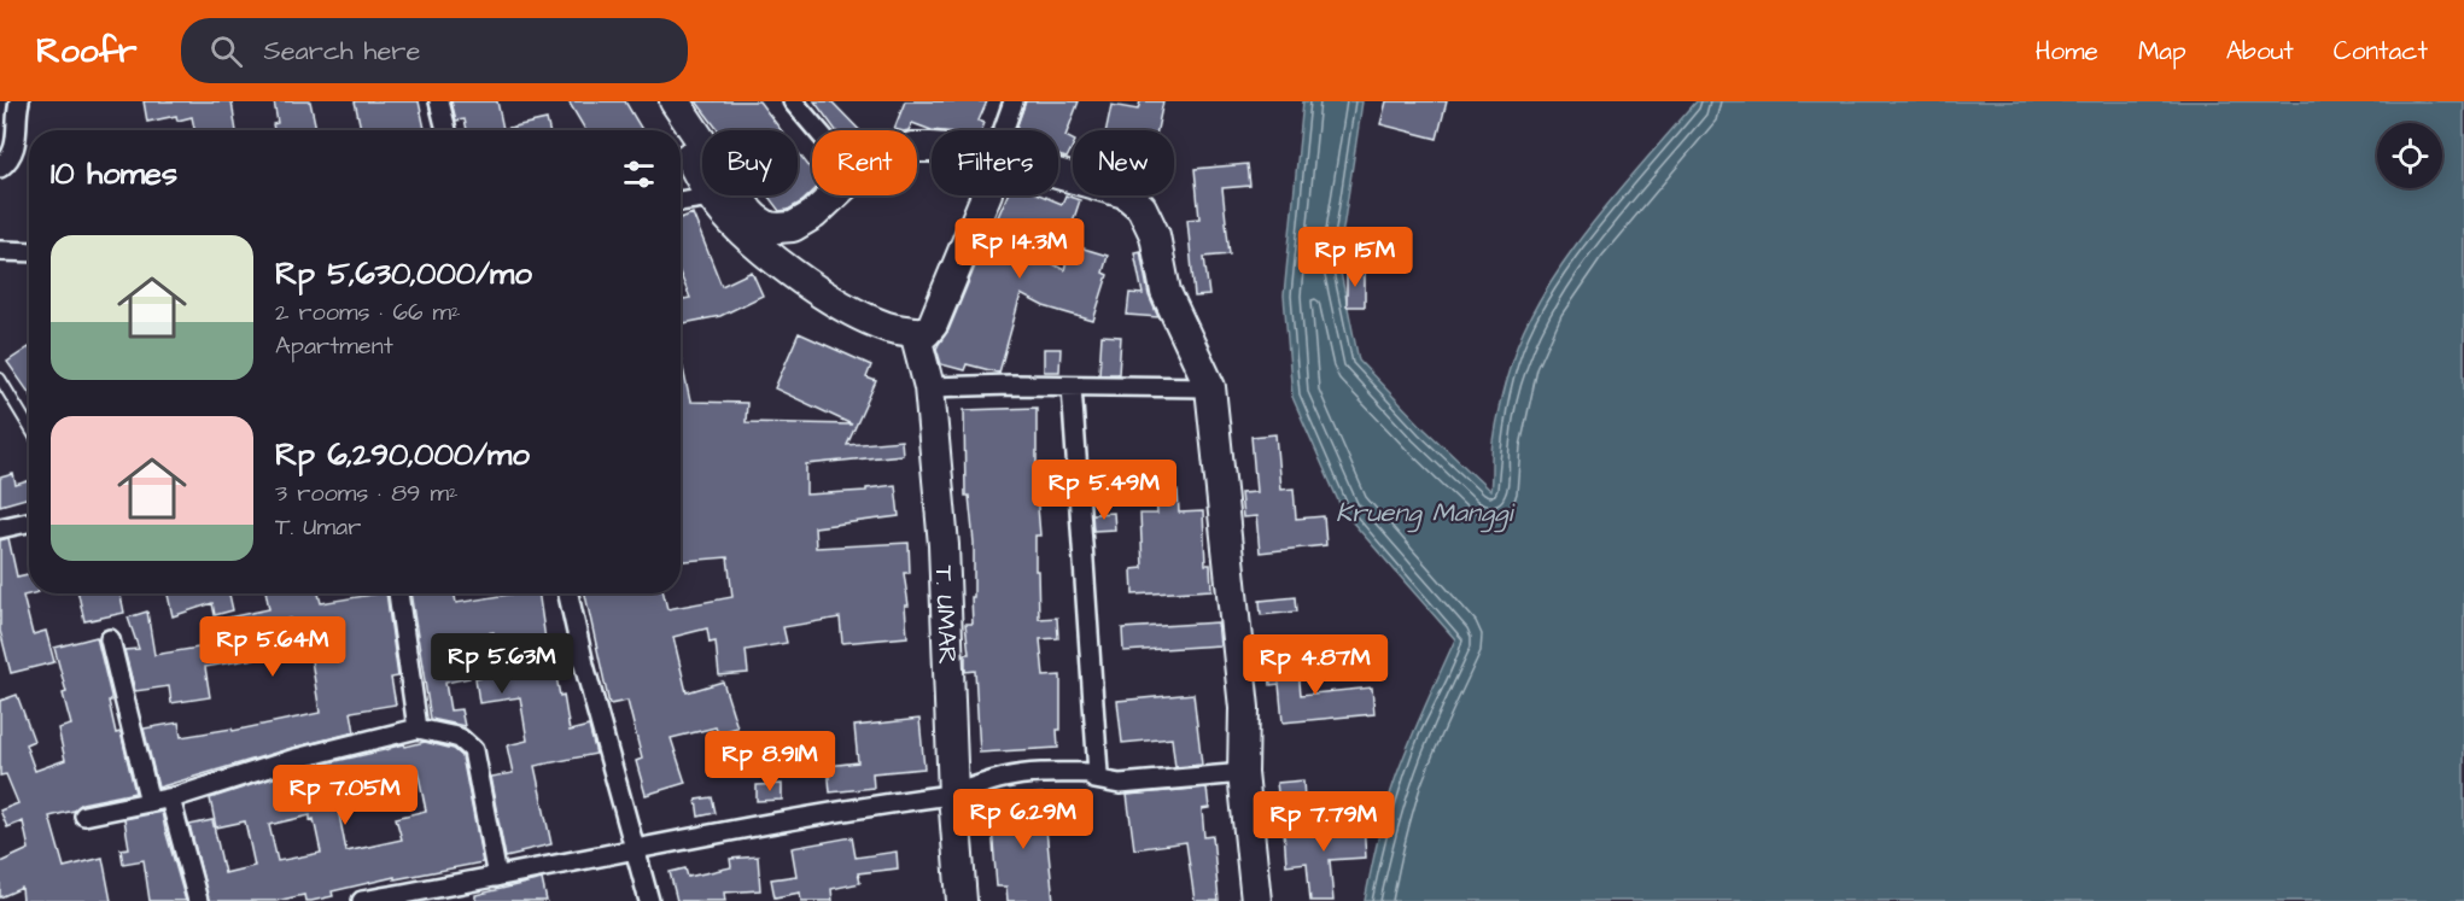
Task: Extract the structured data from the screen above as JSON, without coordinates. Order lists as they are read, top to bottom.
{
  "streets": {
    "main road": ["T. UMAR"]
  },
  "water": ["Krueng Manggi"],
  "page": {
    "header": "Roofr",
    "search": "Search here",
    "nav": [
      "Home",
      "Map",
      "About",
      "Contact"
    ],
    "chip": [
      "Buy",
      "Rent",
      "Filters",
      "New"
    ],
    "heading": "10 homes",
    "list": [
      {
        "name": "Rp 5,630,000/mo",
        "note": "2 rooms · 66 m² · Apartment"
      },
      {
        "name": "Rp 6,290,000/mo",
        "note": "3 rooms · 89 m² · T. Umar"
      }
    ],
    "price": [
      "Rp 14.3M",
      "Rp 15M",
      "Rp 5.49M",
      "Rp 5.64M",
      "Rp 5.63M",
      "Rp 4.87M",
      "Rp 8.91M",
      "Rp 7.05M",
      "Rp 6.29M",
      "Rp 7.79M"
    ]
  }
}
